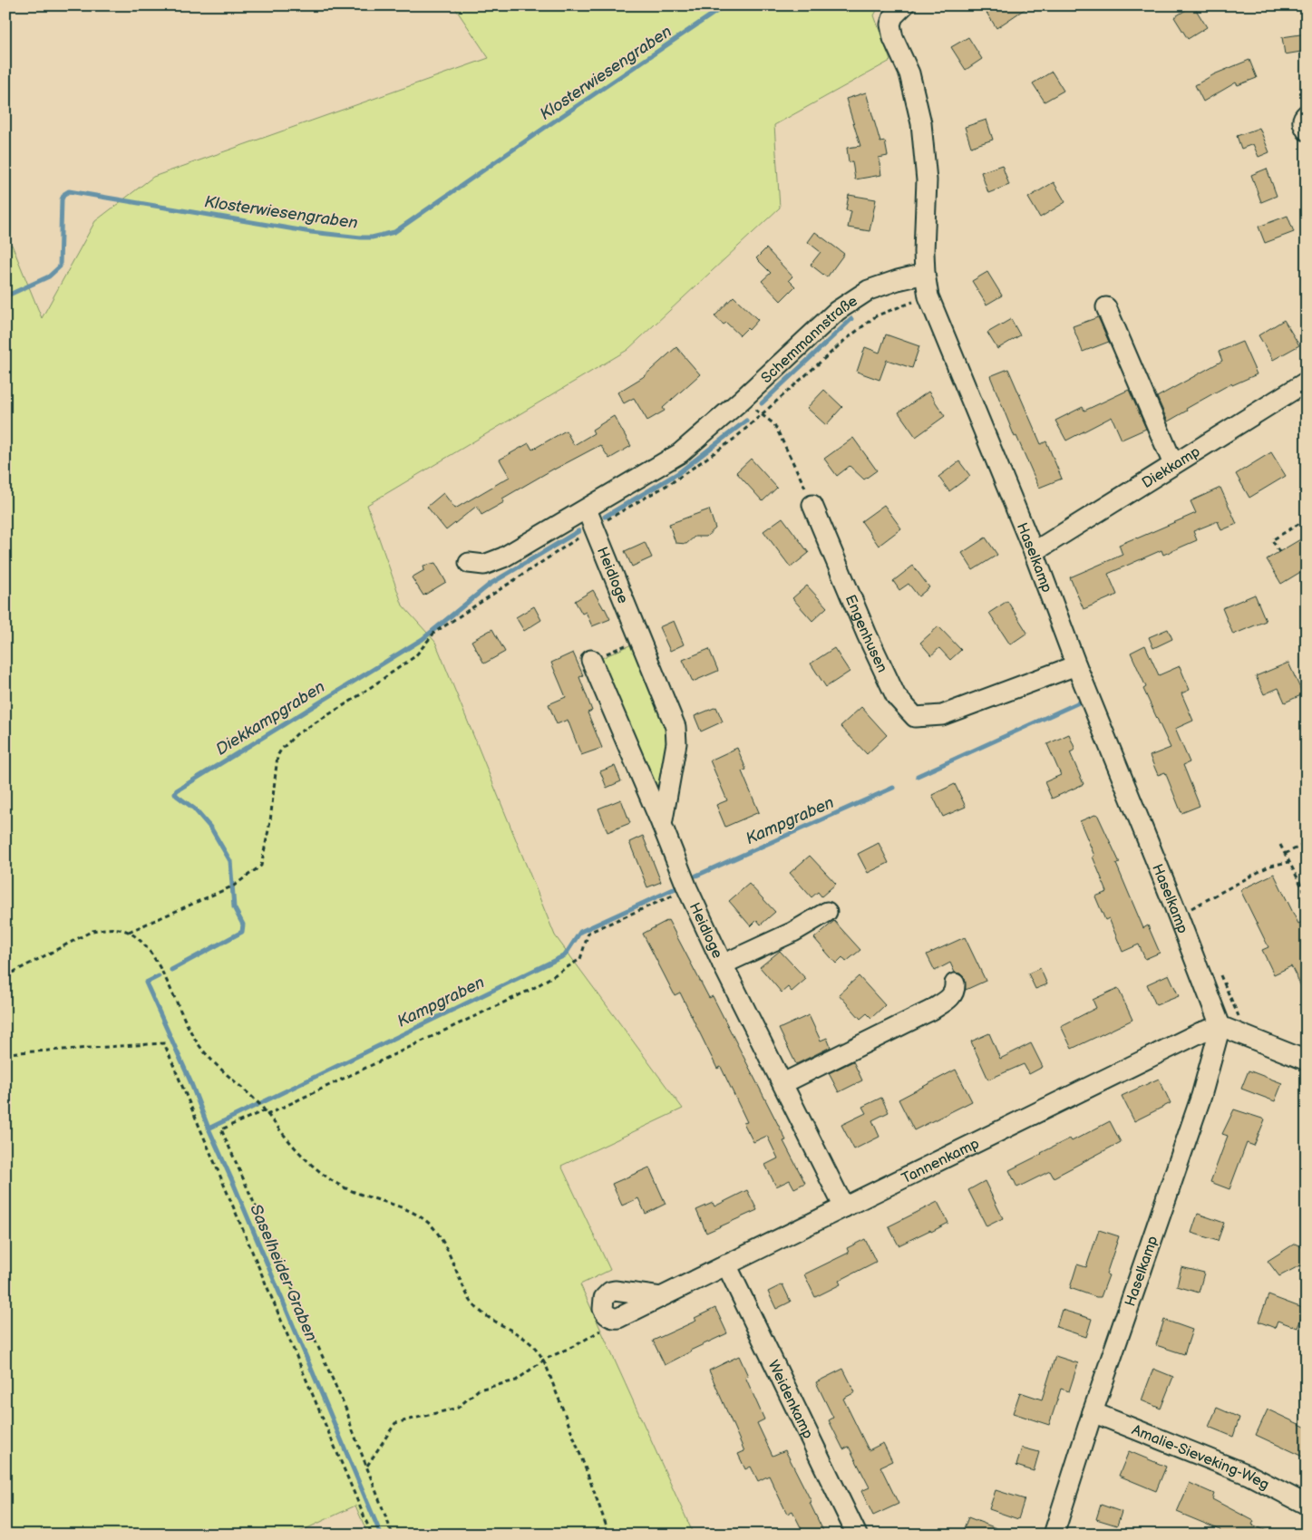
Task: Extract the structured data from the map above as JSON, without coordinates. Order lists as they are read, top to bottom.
{
  "streets": {
    "street": [
      "Schemmannstraße",
      "Diekkamp",
      "Haselkamp",
      "Heidloge",
      "Engenhusen",
      "Tannenkamp",
      "Weidenkamp",
      "Amalie-Sieveking-Weg"
    ]
  },
  "crossings": [
    ["Schemmannstraße", "Haselkamp"],
    ["Schemmannstraße", "Heidloge"],
    ["Diekkamp", "Haselkamp"],
    ["Haselkamp", "Engenhusen"],
    ["Haselkamp", "Tannenkamp"],
    ["Haselkamp", "Amalie-Sieveking-Weg"],
    ["Heidloge", "Tannenkamp"],
    ["Tannenkamp", "Weidenkamp"]
  ],
  "water": [
    "Klosterwiesengraben",
    "Diekkampgraben",
    "Kampgraben",
    "Saselheider Graben"
  ]
}
